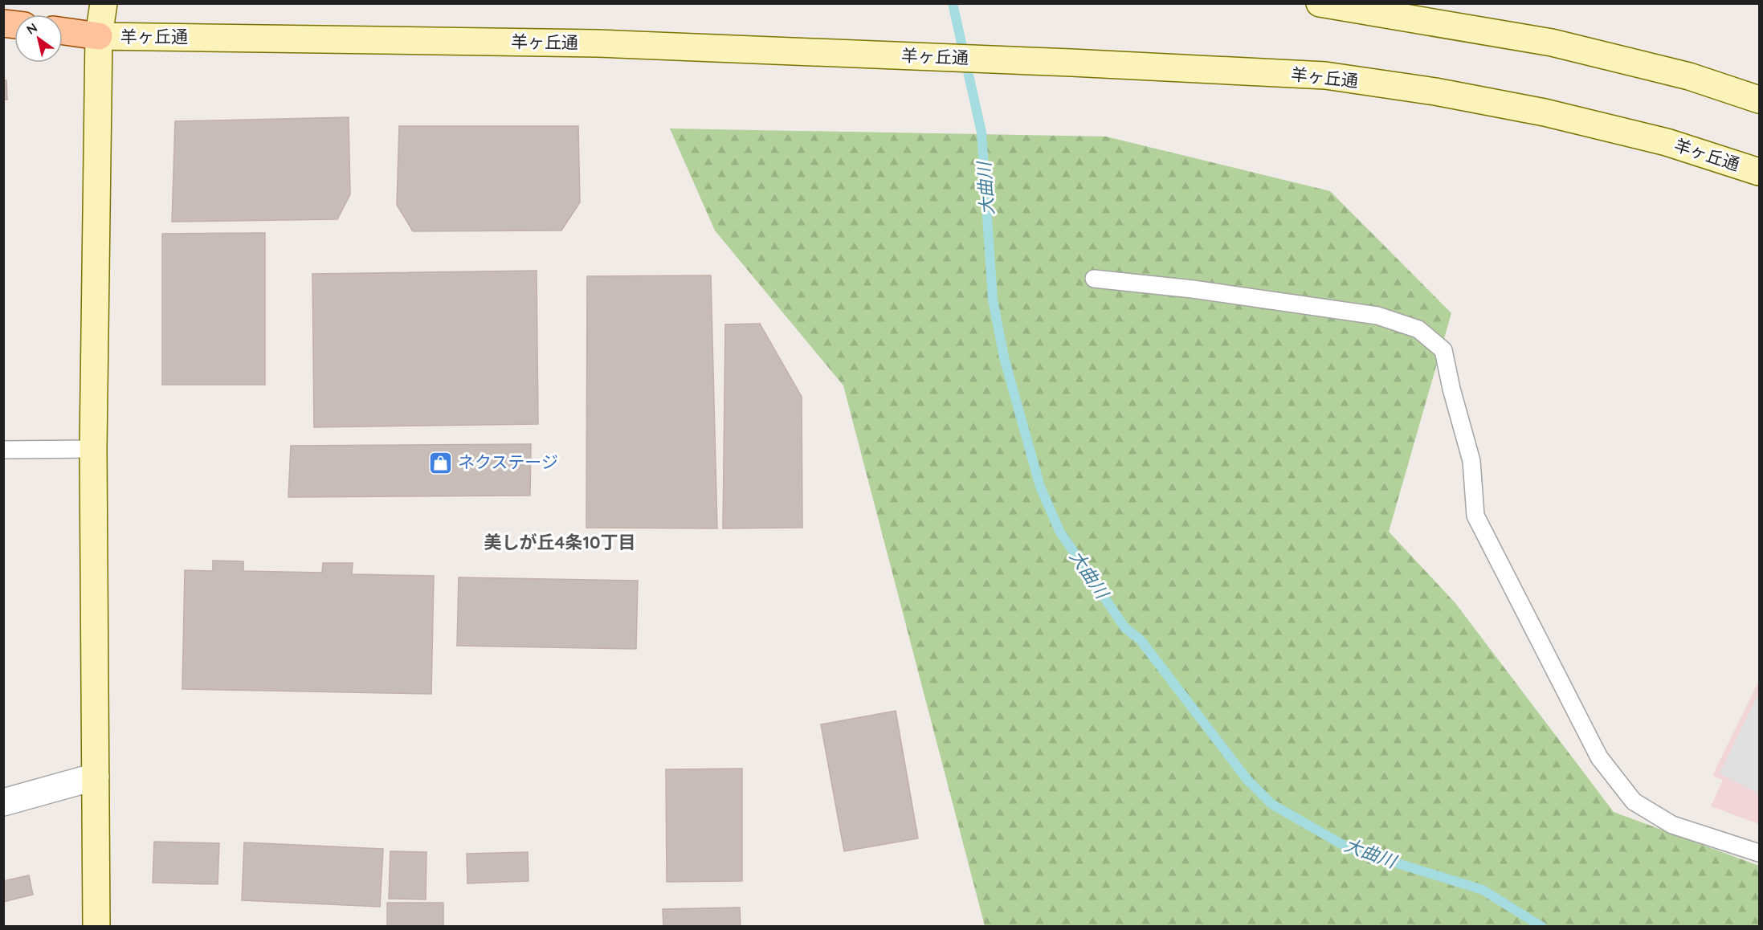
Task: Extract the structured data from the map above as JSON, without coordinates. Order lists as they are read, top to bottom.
{
  "streets": {
    "main road": ["羊ヶ丘通"]
  },
  "districts": ["美しが丘4条10丁目"],
  "water": ["大曲川"],
  "places": {
    "shop": ["ネクステージ"]
  },
  "north": "top left"
}
